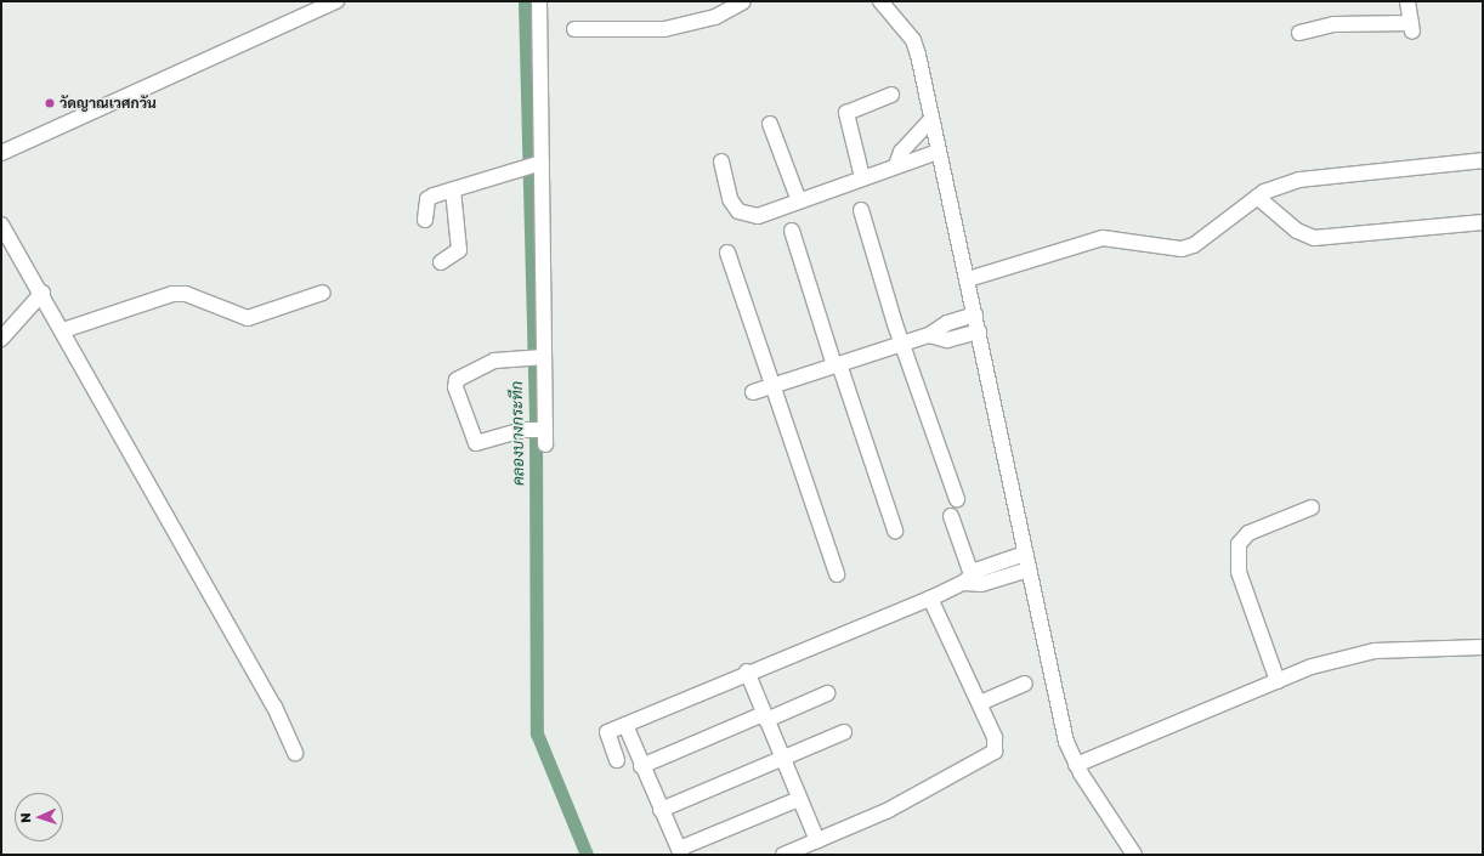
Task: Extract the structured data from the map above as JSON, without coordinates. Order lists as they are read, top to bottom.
{
  "water": ["คลองบางกระทึก"],
  "places": ["วัดญาณเวศกวัน"],
  "north": "left"
}
